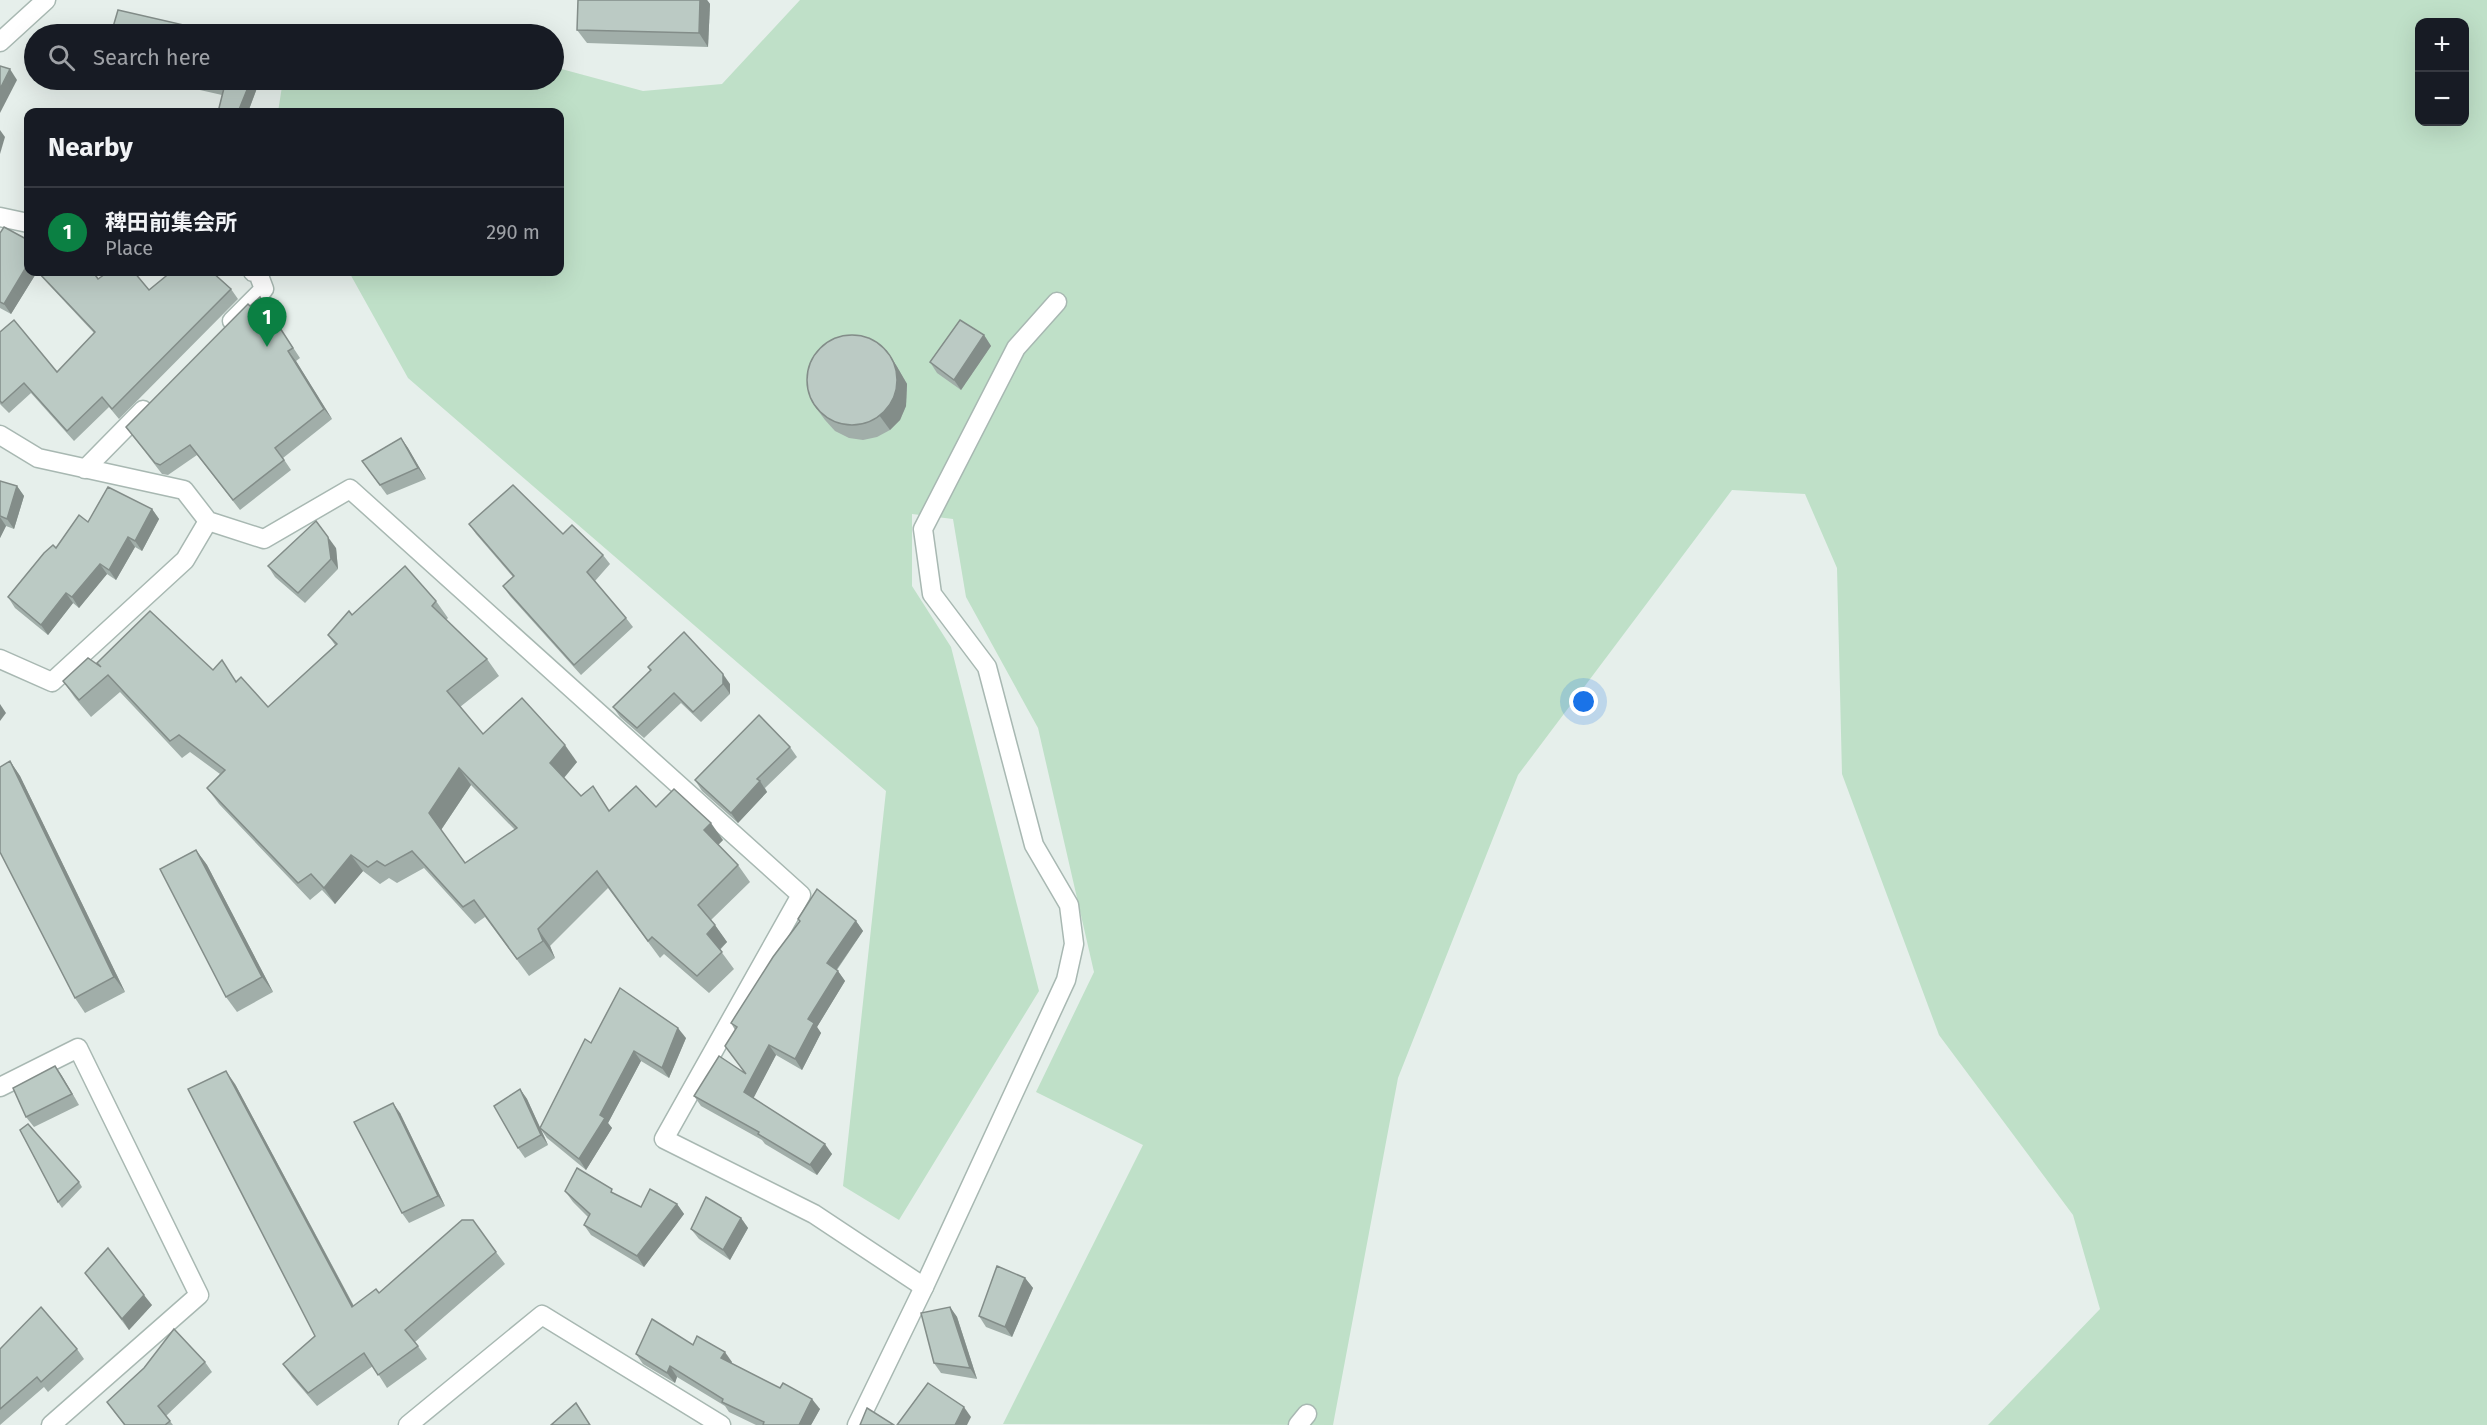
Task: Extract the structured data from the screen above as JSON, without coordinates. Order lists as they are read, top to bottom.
{
  "page": {
    "map_buttons": ["+", "−"],
    "search": "Search here",
    "heading": "Nearby",
    "list": [
      {
        "mark": "1",
        "name": "稗田前集会所",
        "note": "Place",
        "value": "290 m"
      }
    ],
    "pins": "1"
  }
}
